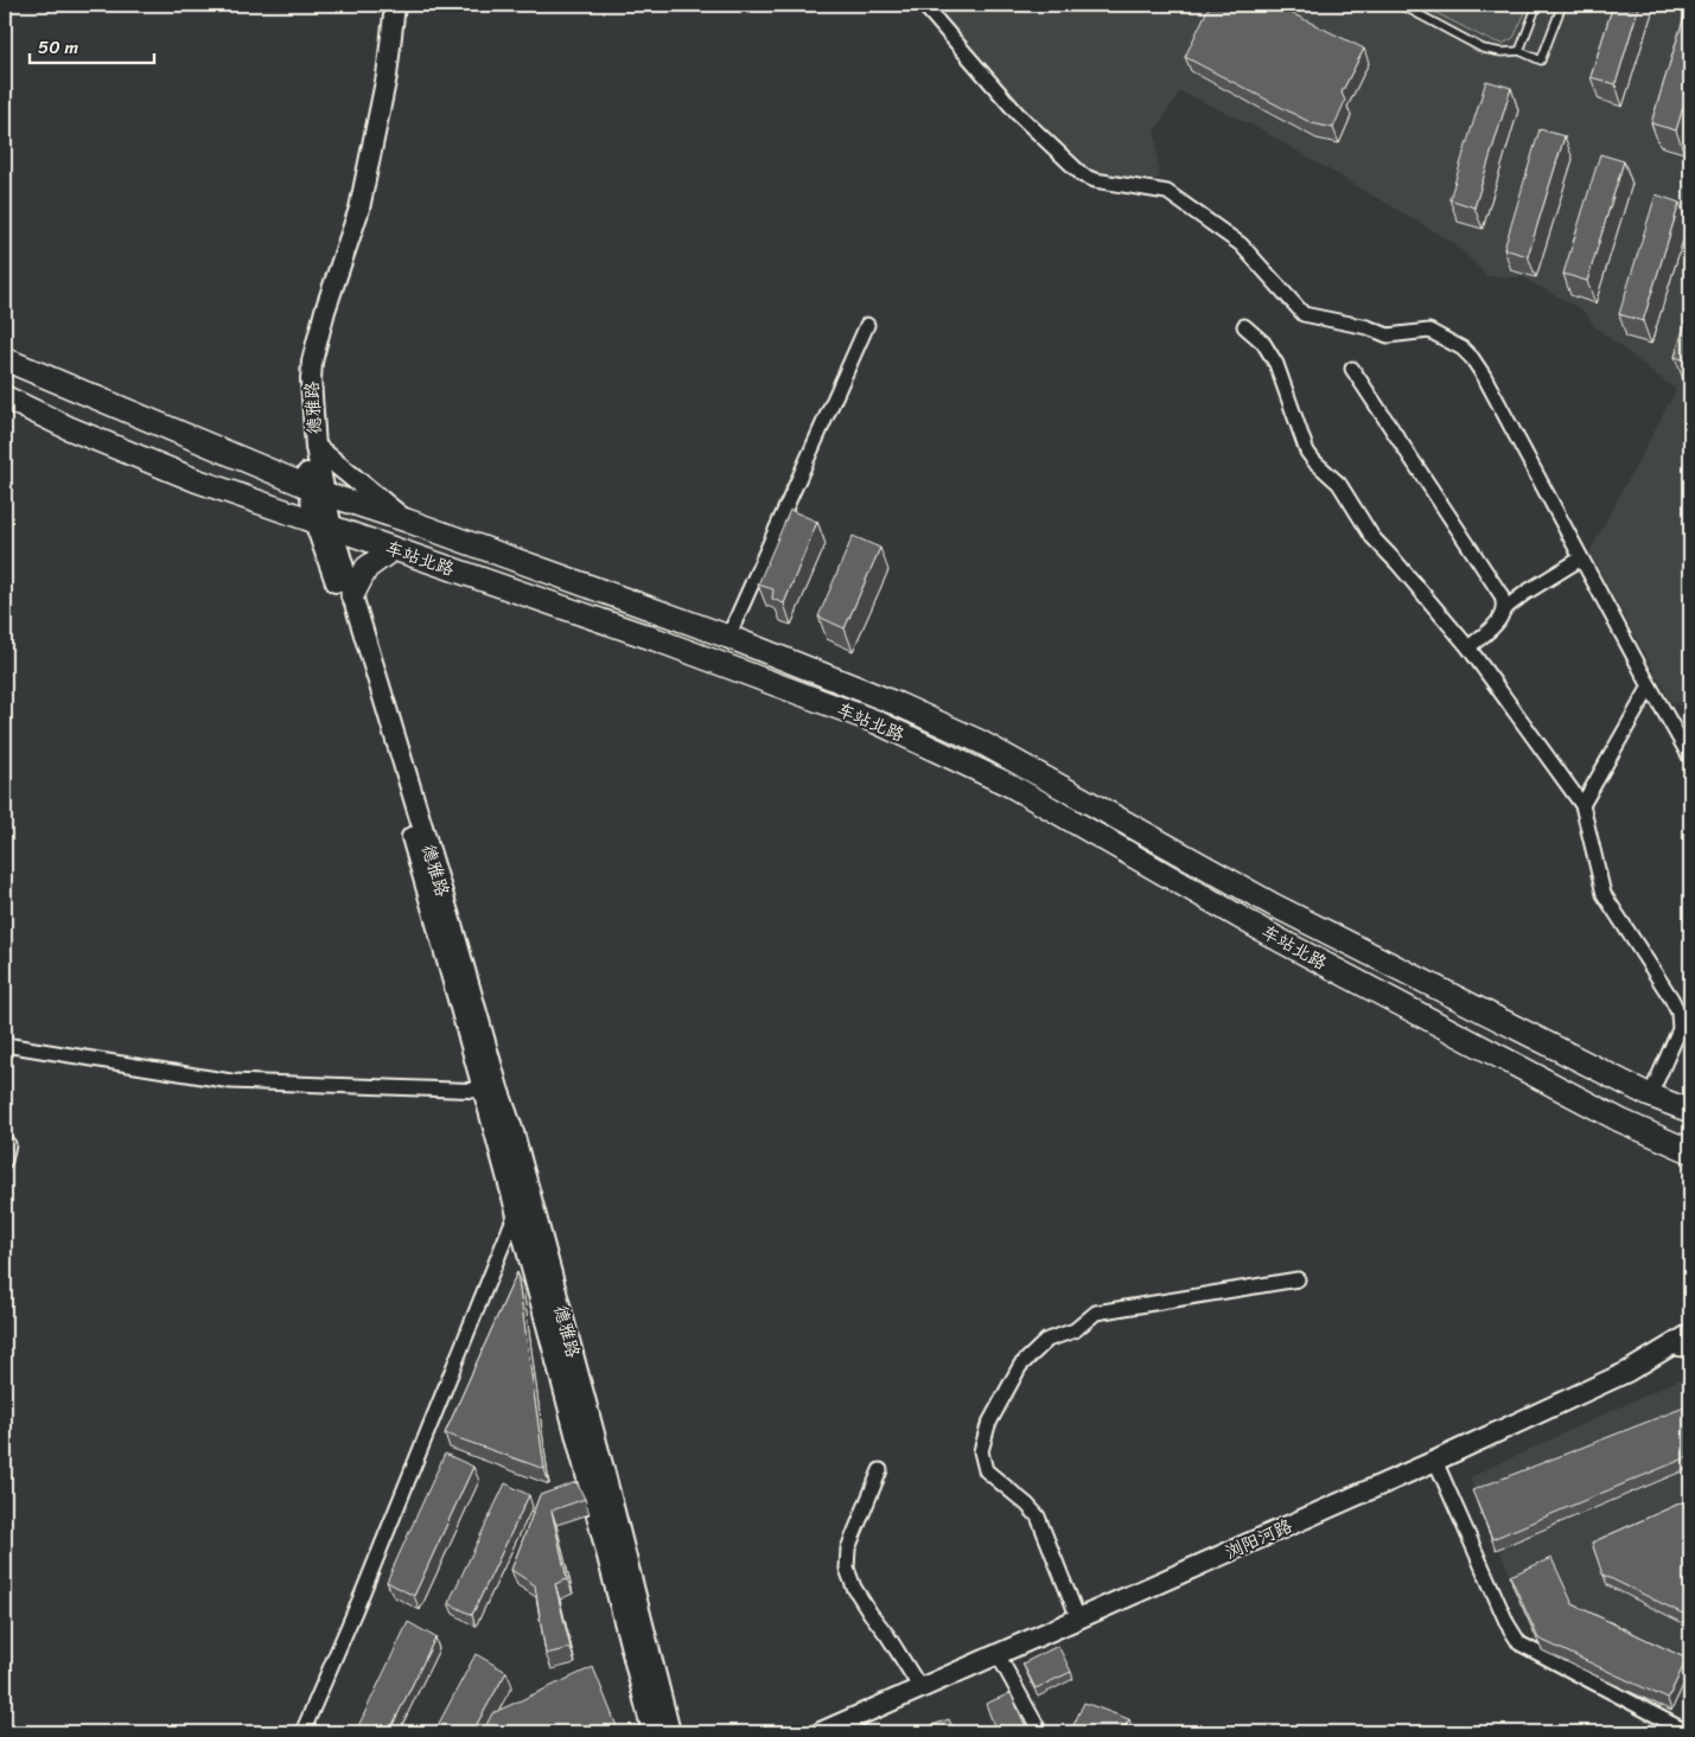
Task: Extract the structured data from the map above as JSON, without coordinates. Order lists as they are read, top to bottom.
{
  "streets": {
    "main road": ["车站北路"],
    "street": ["德雅路", "浏阳河路"]
  },
  "crossings": [
    ["德雅路", "车站北路"]
  ],
  "scale_bar": "50 m"
}
